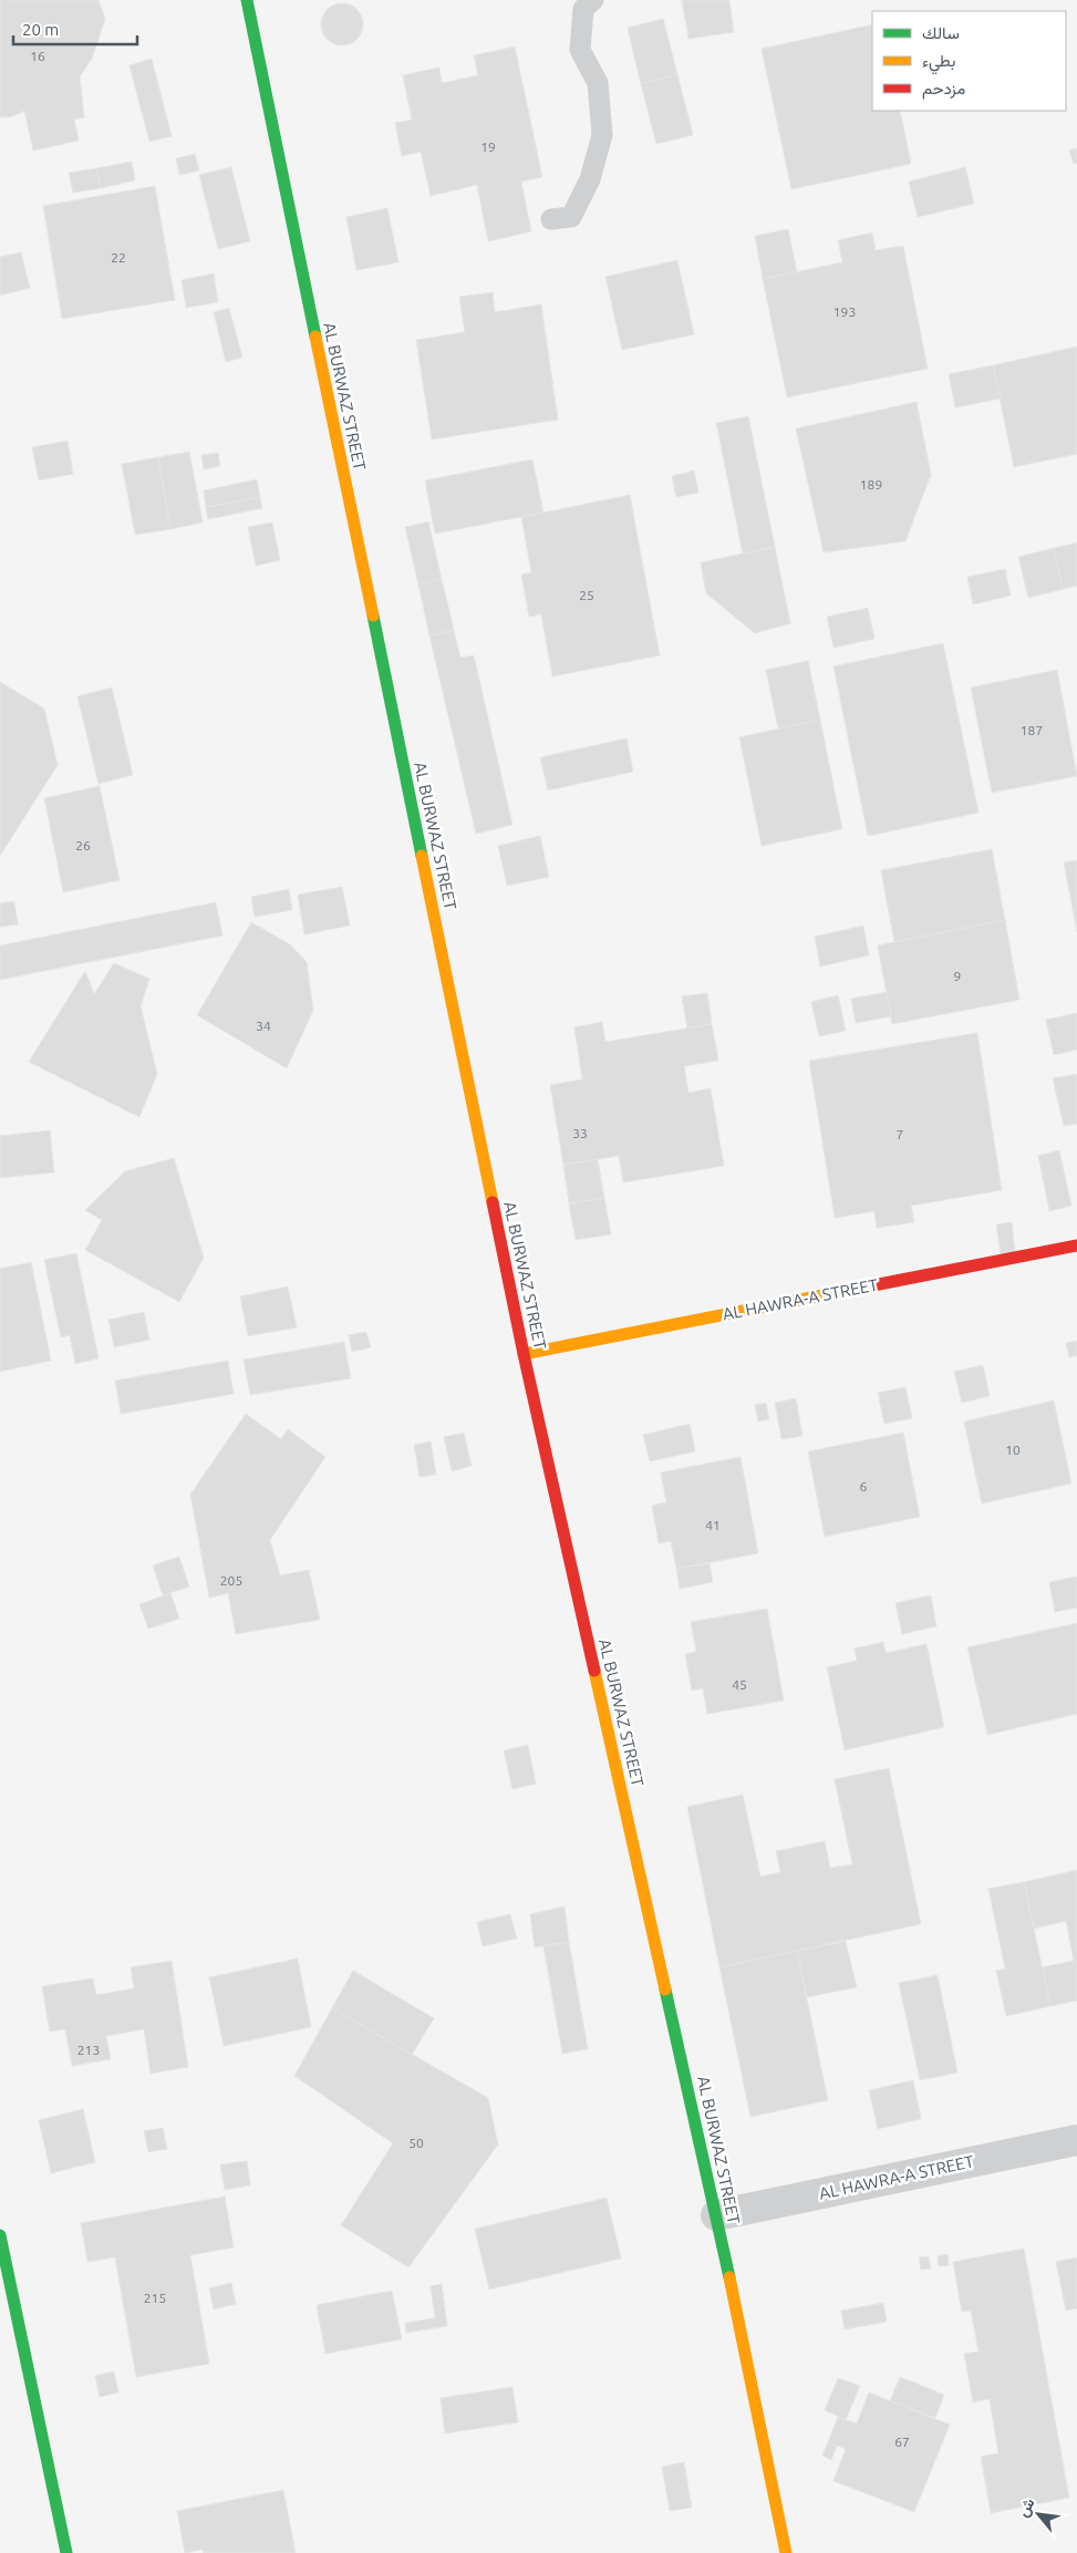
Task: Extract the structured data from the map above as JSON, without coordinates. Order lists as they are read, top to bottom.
{
  "streets": {
    "street": ["AL BURWAZ STREET", "AL HAWRA-A STREET"]
  },
  "crossings": [
    ["AL BURWAZ STREET", "AL HAWRA-A STREET"]
  ],
  "house_numbers": [
    "16",
    "19",
    "22",
    "193",
    "189",
    "25",
    "187",
    "26",
    "9",
    "34",
    "33",
    "7",
    "10",
    "6",
    "41",
    "205",
    "45",
    "213",
    "50",
    "215",
    "67"
  ],
  "legend": ["سالك", "بطيء", "مزدحم"],
  "scale_bar": "20 m",
  "north": "top left"
}
